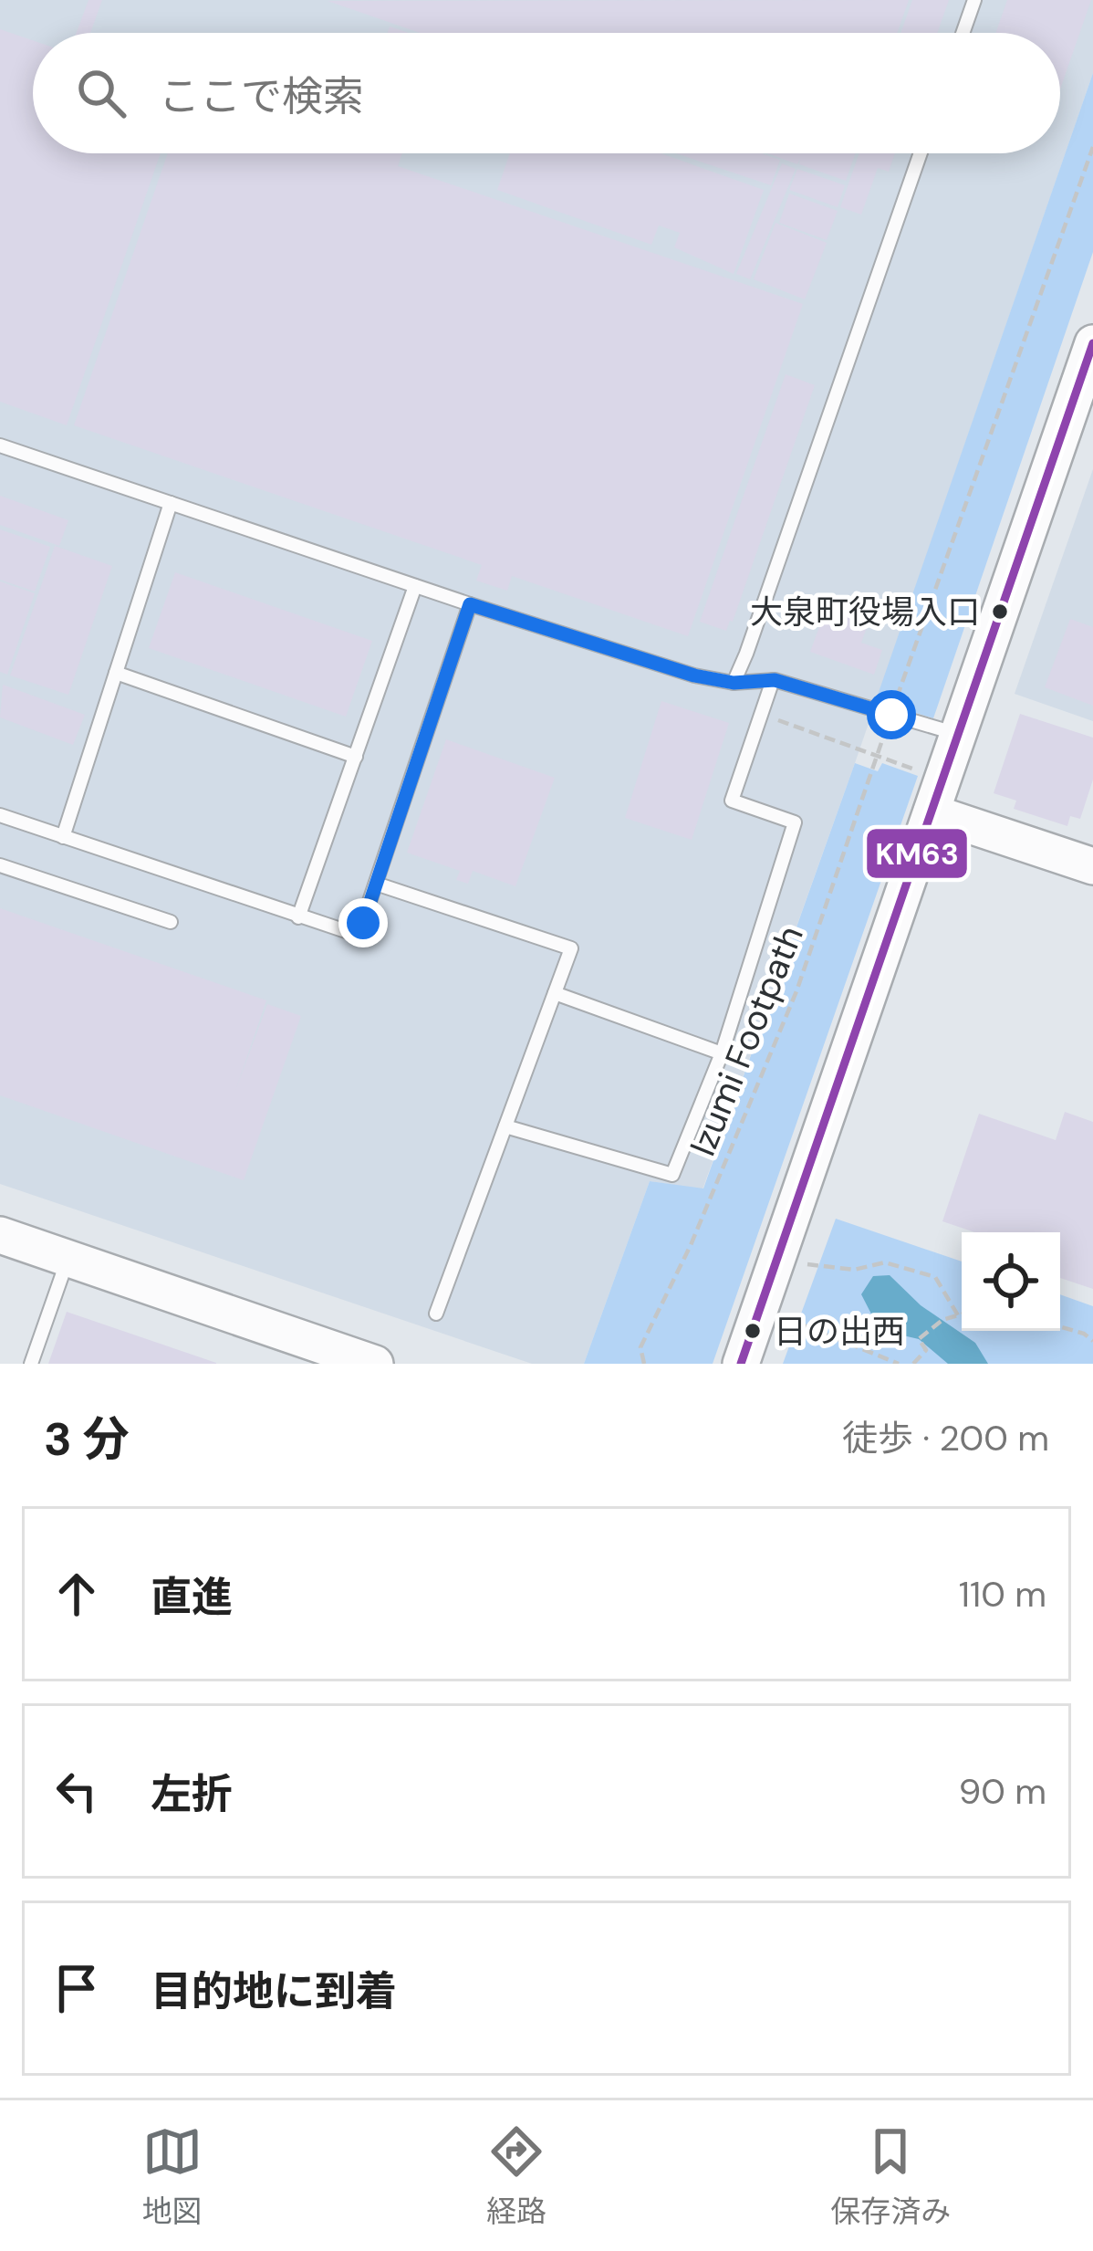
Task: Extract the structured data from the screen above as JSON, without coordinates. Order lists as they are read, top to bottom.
{
  "streets": {
    "path": ["Izumi Footpath"]
  },
  "places": ["大泉町役場入口", "日の出西"],
  "lines": ["transit line KM63"],
  "page": {
    "search": "ここで検索",
    "heading": ["3 分", "徒歩 · 200 m"],
    "list": [
      ["直進", "110 m"],
      ["左折", "90 m"],
      "目的地に到着"
    ],
    "nav": ["地図", "経路", "保存済み"]
  }
}
